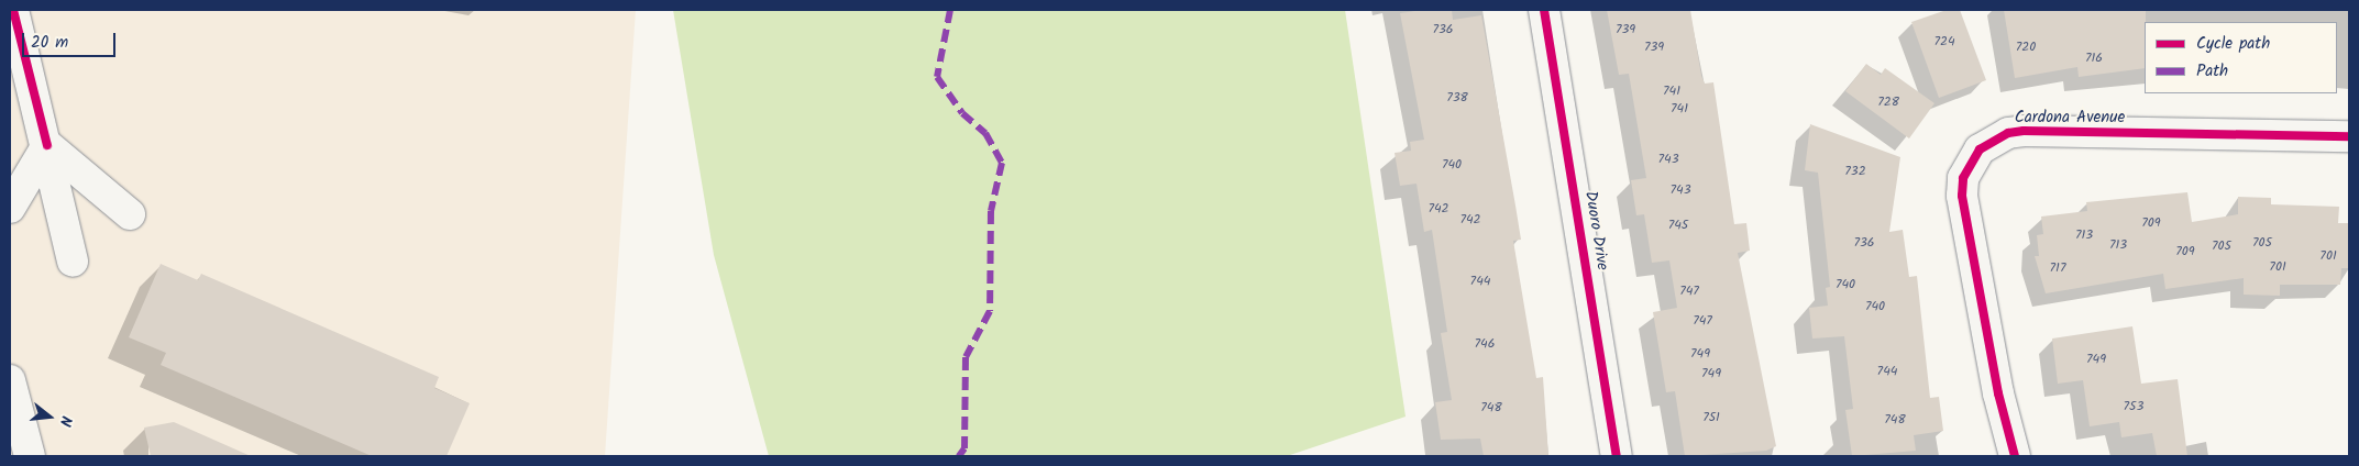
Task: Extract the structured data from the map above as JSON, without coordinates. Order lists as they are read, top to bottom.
{
  "streets": {
    "street": ["Cardona Avenue", "Duoro Drive"]
  },
  "house_numbers": [
    "736",
    "739",
    "724",
    "739",
    "720",
    "716",
    "741",
    "738",
    "728",
    "741",
    "743",
    "740",
    "732",
    "743",
    "742",
    "742",
    "709",
    "745",
    "713",
    "736",
    "705",
    "713",
    "705",
    "709",
    "701",
    "701",
    "717",
    "744",
    "740",
    "747",
    "740",
    "747",
    "746",
    "749",
    "749",
    "744",
    "749",
    "753",
    "748",
    "751",
    "748"
  ],
  "legend": ["Cycle path", "Path"],
  "scale_bar": "20 m",
  "north": "right"
}
